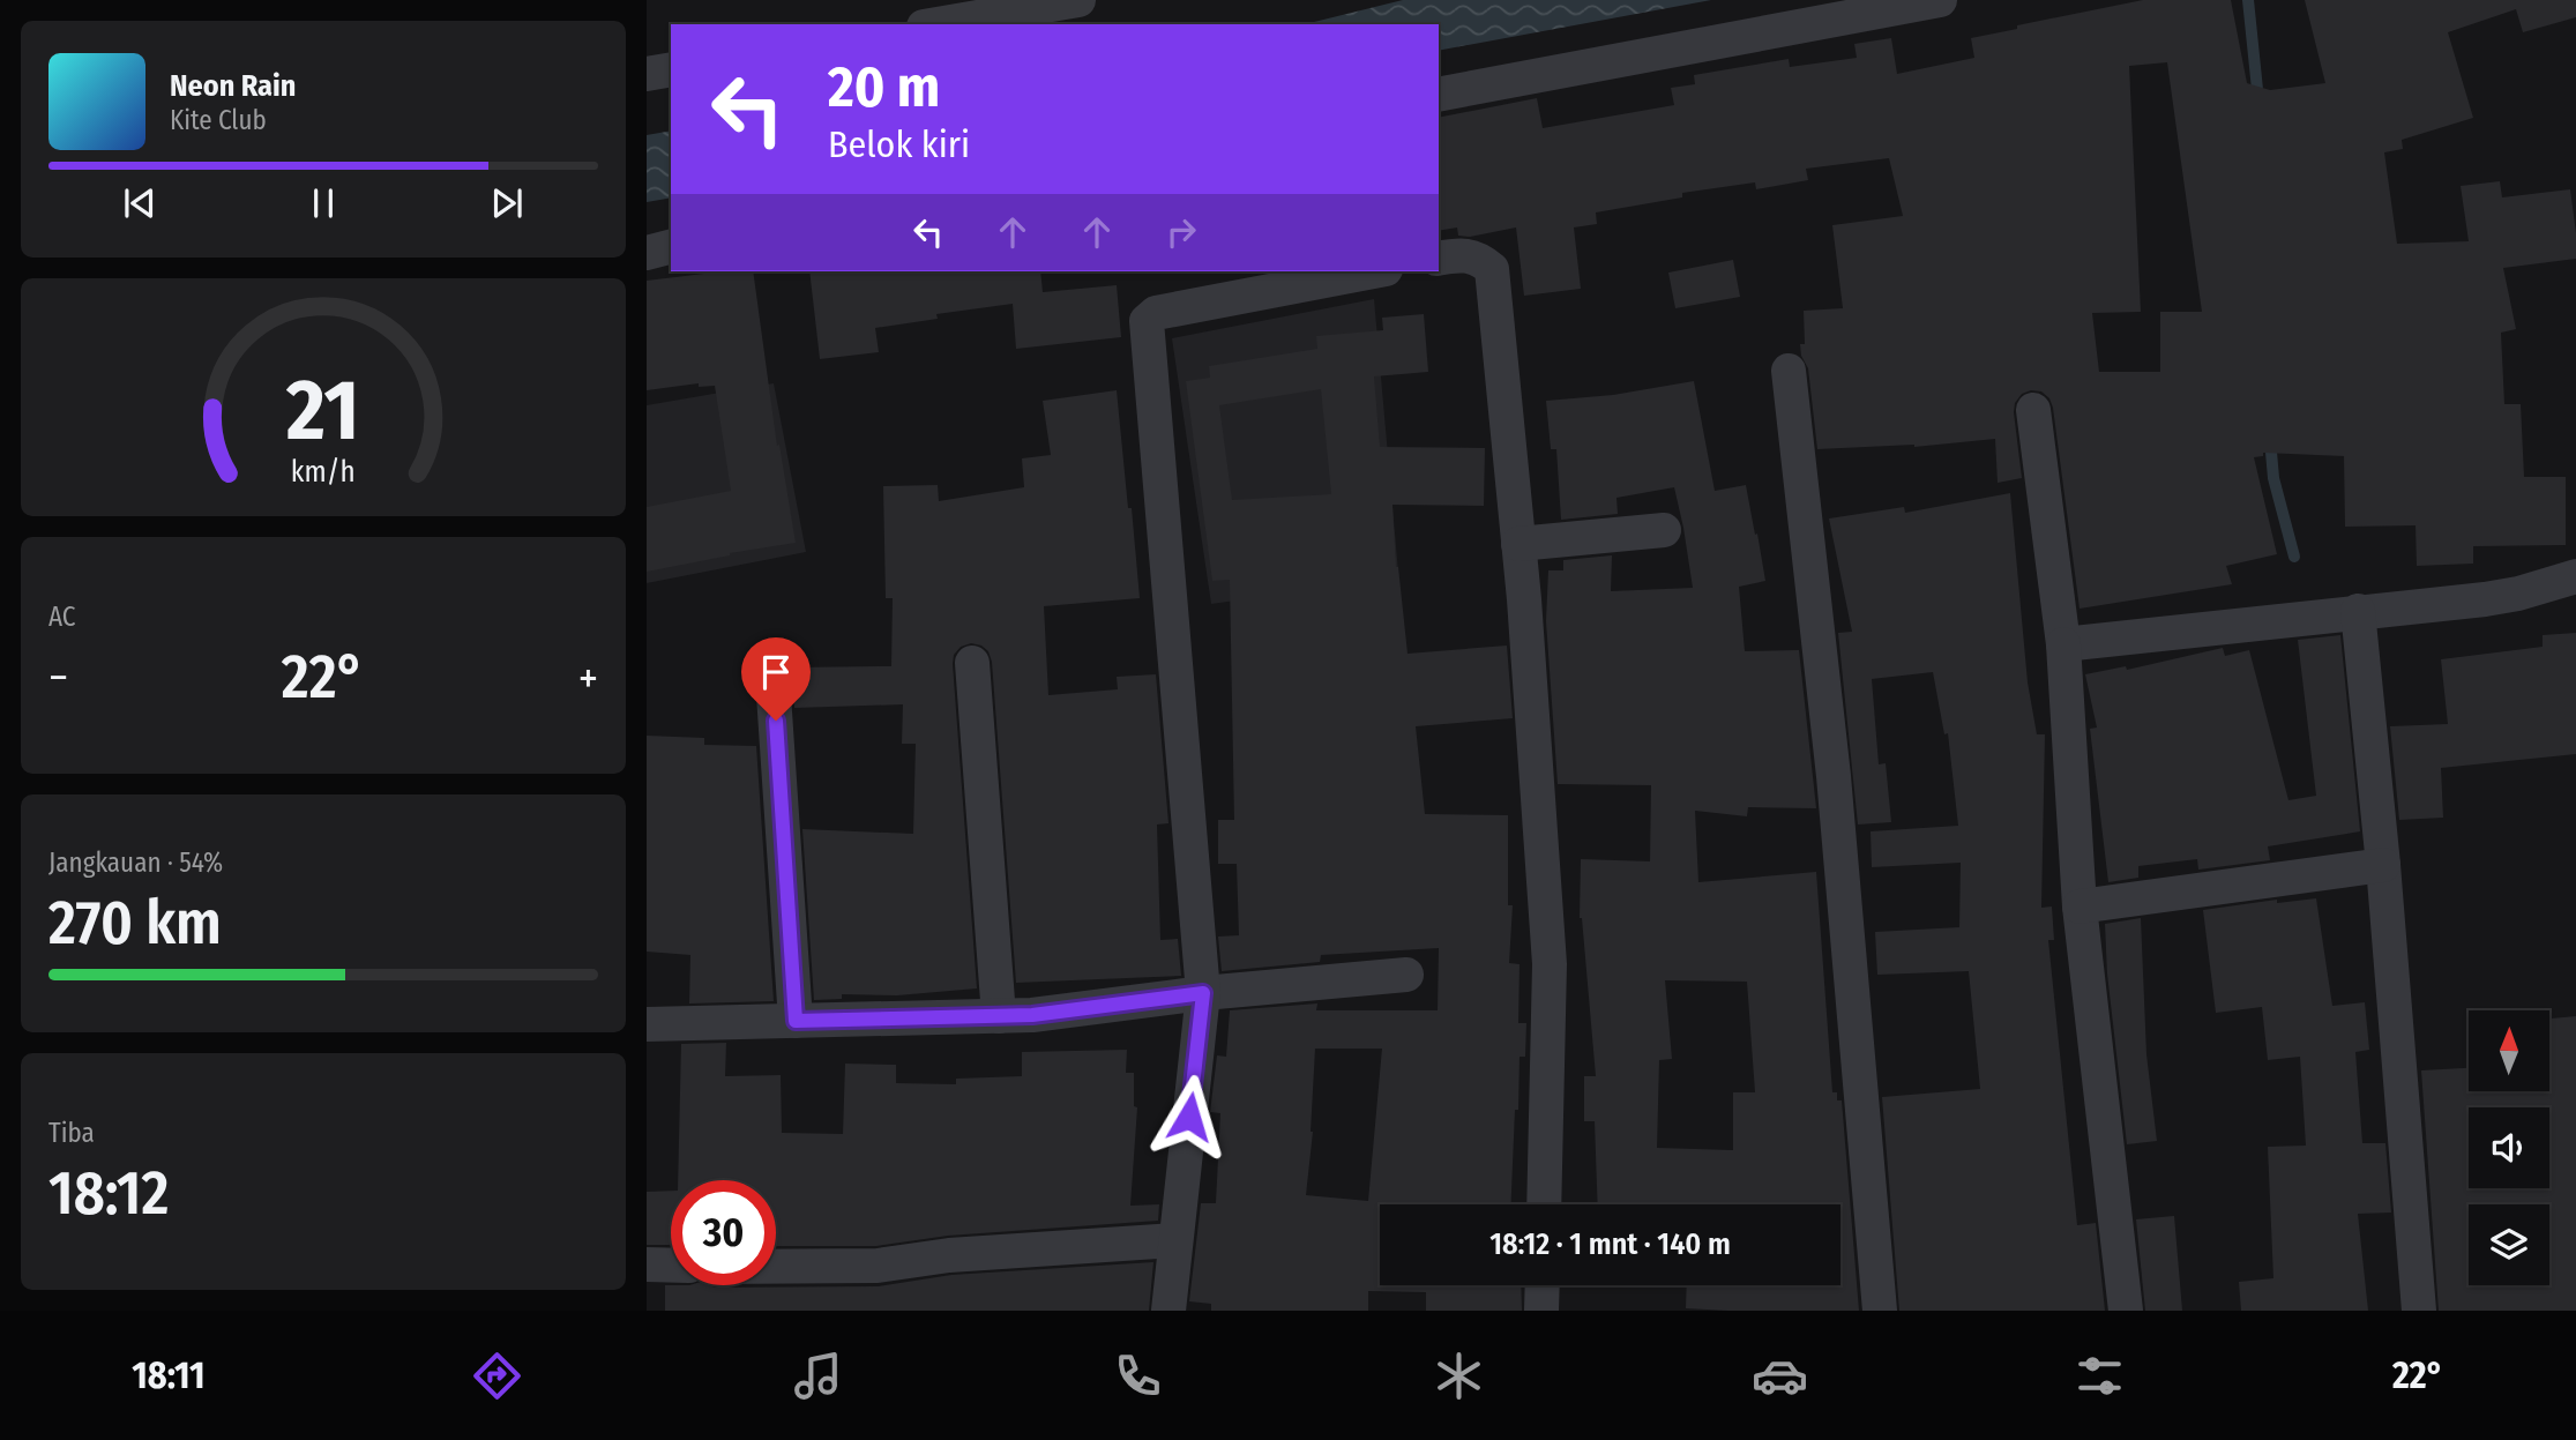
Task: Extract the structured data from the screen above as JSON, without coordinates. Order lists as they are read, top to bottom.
{
  "north": "top",
  "page": {
    "turn": ["20 m", "Belok kiri"],
    "song": ["Neon Rain", "Kite Club"],
    "tile": [
      "AC",
      ["Jangkauan · 54%", "270 km"],
      ["Tiba", "18:12"]
    ],
    "heat": ["−", "22°", "+"],
    "limit": "30",
    "trip": "18:12 · 1 mnt · 140 m",
    "tabs": ["18:11", "22°"],
    "gauge": ["21", "km/h"]
  }
}
